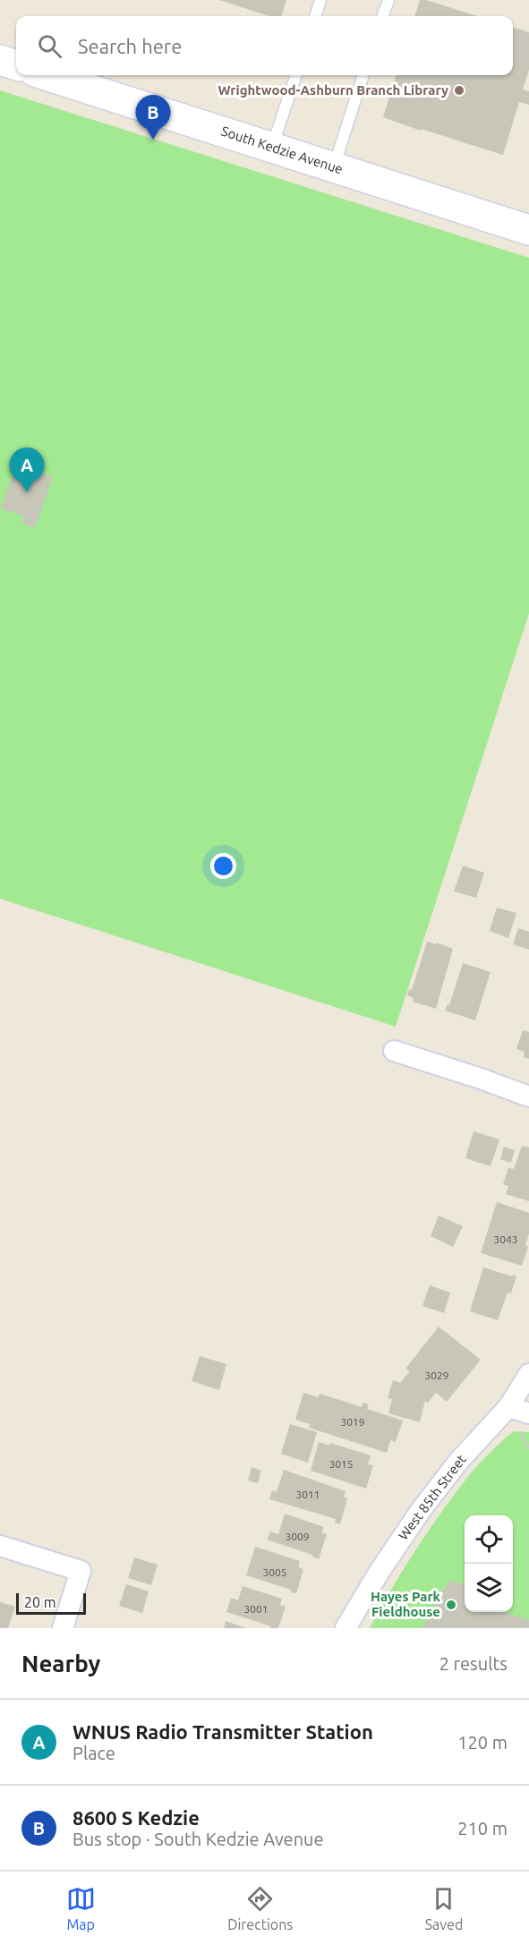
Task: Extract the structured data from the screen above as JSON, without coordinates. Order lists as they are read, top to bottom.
{
  "streets": {
    "main road": ["South Kedzie Avenue"],
    "street": ["West 85th Street"]
  },
  "places": ["Wrightwood-Ashburn Branch Library", "Hayes Park Fieldhouse"],
  "house_numbers": [
    "3043",
    "3029",
    "3019",
    "3015",
    "3011",
    "3009",
    "3005",
    "3001"
  ],
  "scale_bar": "20 m",
  "page": {
    "search": "Search here",
    "pins": ["B", "A"],
    "scale": "20 m",
    "heading": ["Nearby", "2 results"],
    "list": [
      {
        "mark": "A",
        "name": "WNUS Radio Transmitter Station",
        "note": "Place",
        "value": "120 m"
      },
      {
        "mark": "B",
        "name": "8600 S Kedzie",
        "note": "Bus stop · South Kedzie Avenue",
        "value": "210 m"
      }
    ],
    "nav": ["Map", "Directions", "Saved"]
  }
}
